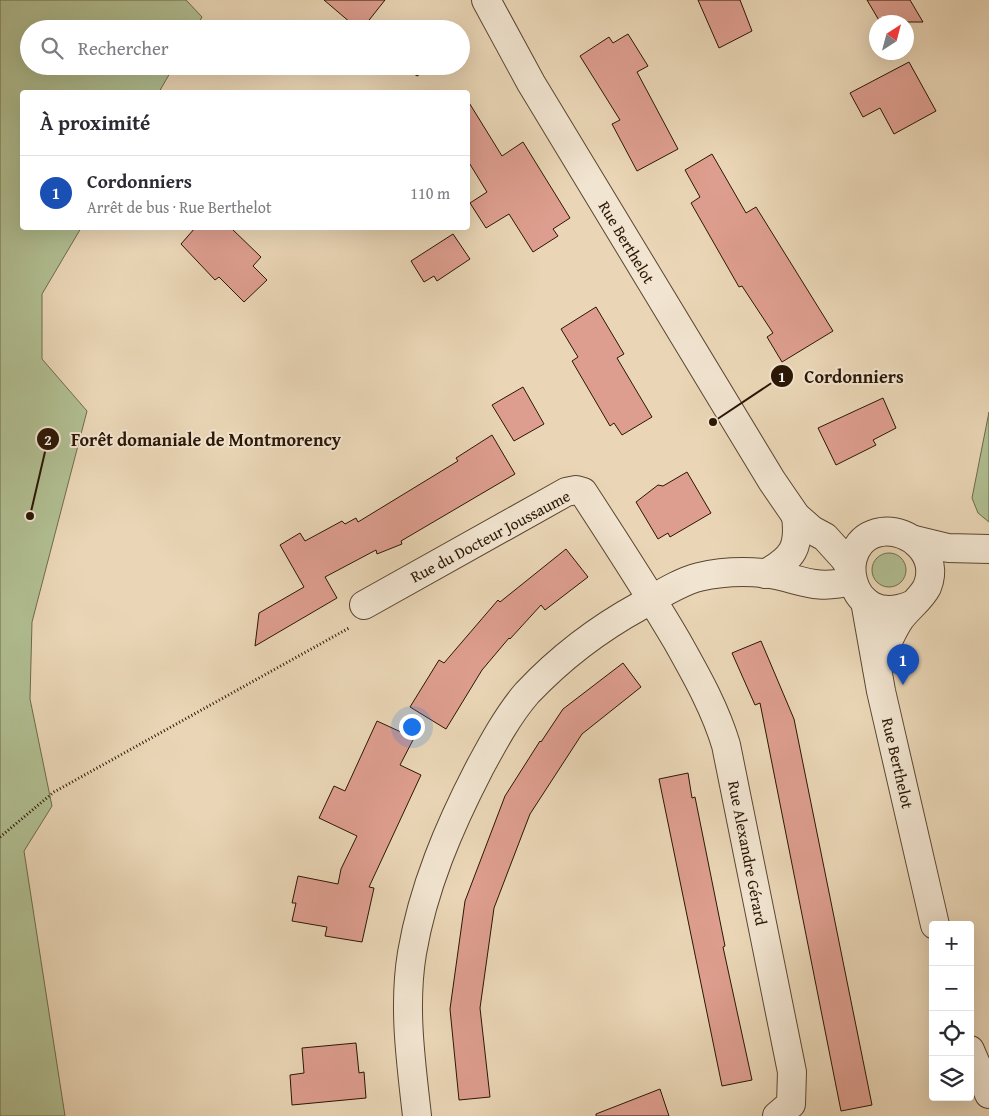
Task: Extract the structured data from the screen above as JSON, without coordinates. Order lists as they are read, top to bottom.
{
  "streets": {
    "street": ["Rue Berthelot", "Rue du Docteur Joussaume", "Rue Alexandre Gérard"]
  },
  "crossings": [
    ["Rue du Docteur Joussaume", "Rue Alexandre Gérard"]
  ],
  "places": ["Cordonniers", "Forêt domaniale de Montmorency"],
  "north": "top right",
  "page": {
    "search": "Rechercher",
    "heading": "À proximité",
    "list": [
      {
        "mark": "1",
        "name": "Cordonniers",
        "note": "Arrêt de bus · Rue Berthelot",
        "value": "110 m"
      }
    ],
    "pins": "1",
    "map_buttons": ["+", "−"]
  }
}
